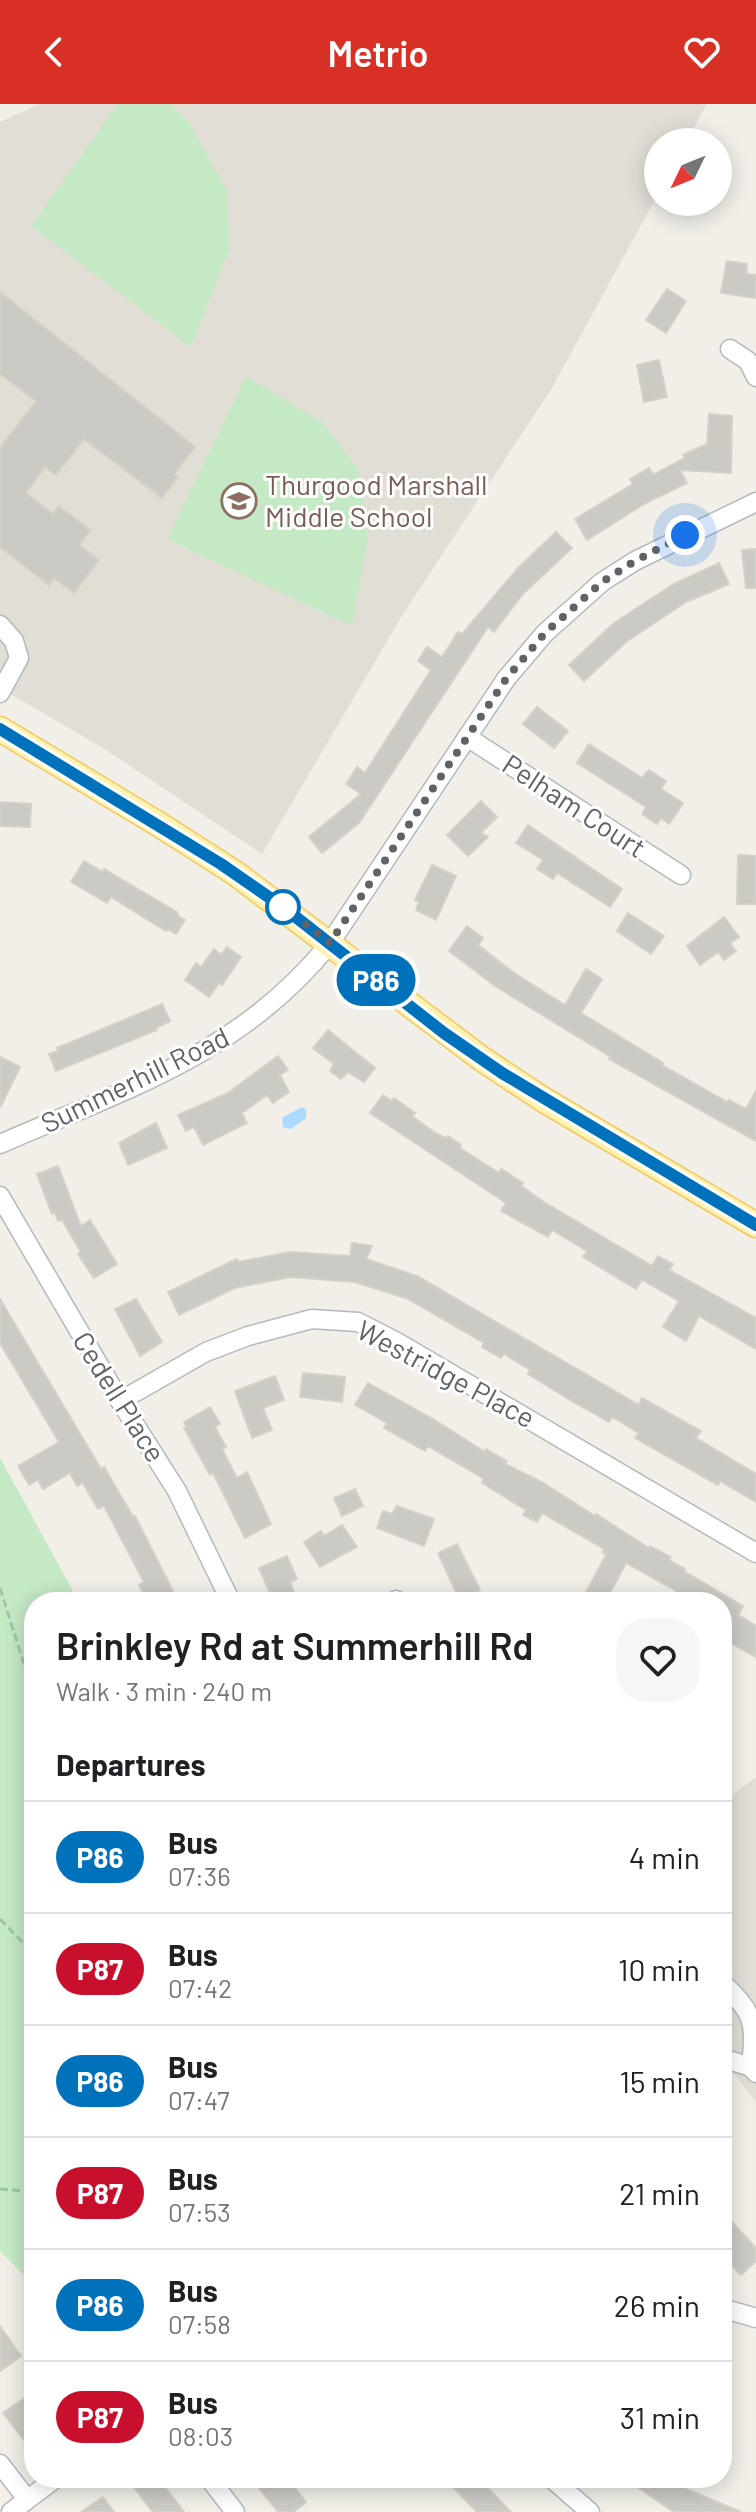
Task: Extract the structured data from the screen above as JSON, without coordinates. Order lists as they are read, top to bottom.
{
  "streets": {
    "street": [
      "Pelham Court",
      "Summerhill Road",
      "Westridge Place",
      "Cedell Place"
    ]
  },
  "crossings": [
    ["Pelham Court", "Summerhill Road"],
    ["Westridge Place", "Cedell Place"]
  ],
  "places": {
    "school or university": ["Thurgood Marshall Middle School"]
  },
  "lines": ["bus line P86"],
  "north": "bottom left",
  "page": {
    "header": "Metrio",
    "on_map": "P86",
    "heading": [
      ["Brinkley Rd at Summerhill Rd", "Walk · 3 min · 240 m"],
      "Departures"
    ],
    "list": [
      {
        "mark": "P86",
        "name": "Bus",
        "note": "07:36",
        "value": "4 min"
      },
      {
        "mark": "P87",
        "name": "Bus",
        "note": "07:42",
        "value": "10 min"
      },
      {
        "mark": "P86",
        "name": "Bus",
        "note": "07:47",
        "value": "15 min"
      },
      {
        "mark": "P87",
        "name": "Bus",
        "note": "07:53",
        "value": "21 min"
      },
      {
        "mark": "P86",
        "name": "Bus",
        "note": "07:58",
        "value": "26 min"
      },
      {
        "mark": "P87",
        "name": "Bus",
        "note": "08:03",
        "value": "31 min"
      }
    ]
  }
}
